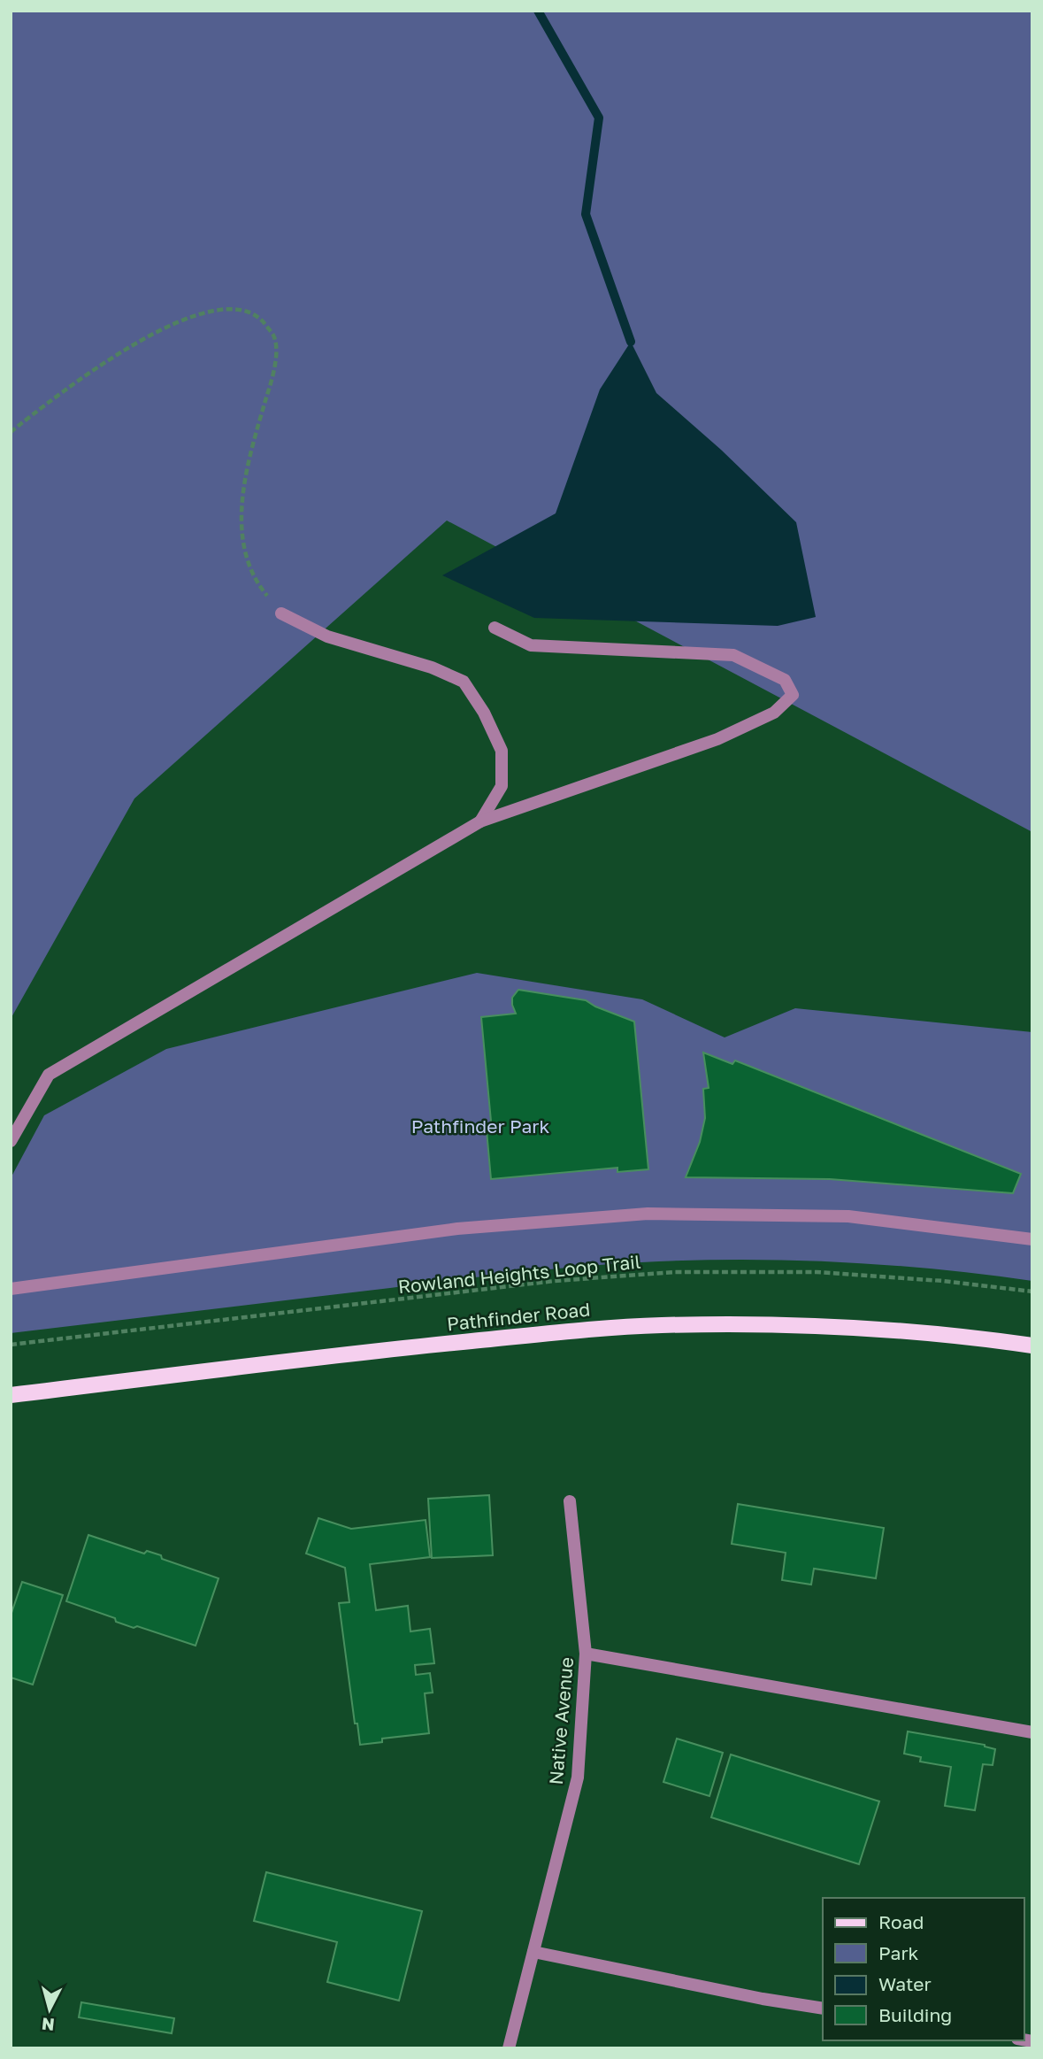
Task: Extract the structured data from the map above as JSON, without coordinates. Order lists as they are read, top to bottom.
{
  "streets": {
    "main road": ["Pathfinder Road"],
    "street": ["Native Avenue"],
    "path": ["Rowland Heights Loop Trail"]
  },
  "parks": ["Pathfinder Park"],
  "legend": [
    "Road",
    "Park",
    "Water",
    "Building"
  ],
  "north": "bottom"
}
